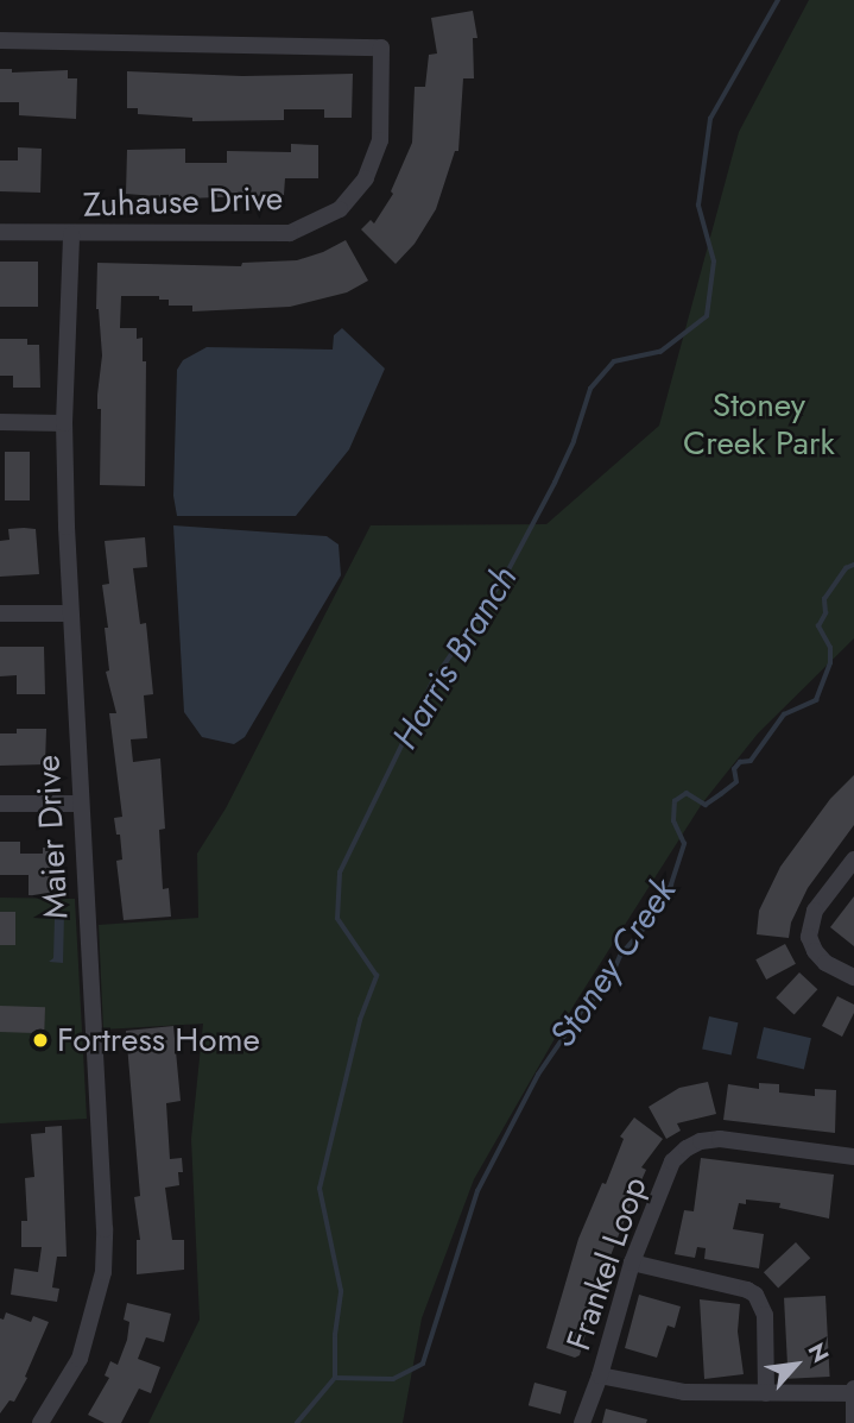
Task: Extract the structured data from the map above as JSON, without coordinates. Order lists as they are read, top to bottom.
{
  "streets": {
    "street": ["Zuhause Drive", "Maier Drive", "Frankel Loop"]
  },
  "crossings": [
    ["Zuhause Drive", "Maier Drive"]
  ],
  "water": ["Harris Branch", "Stoney Creek"],
  "parks": ["Stoney Creek Park"],
  "places": ["Fortress Home"],
  "north": "top right"
}
